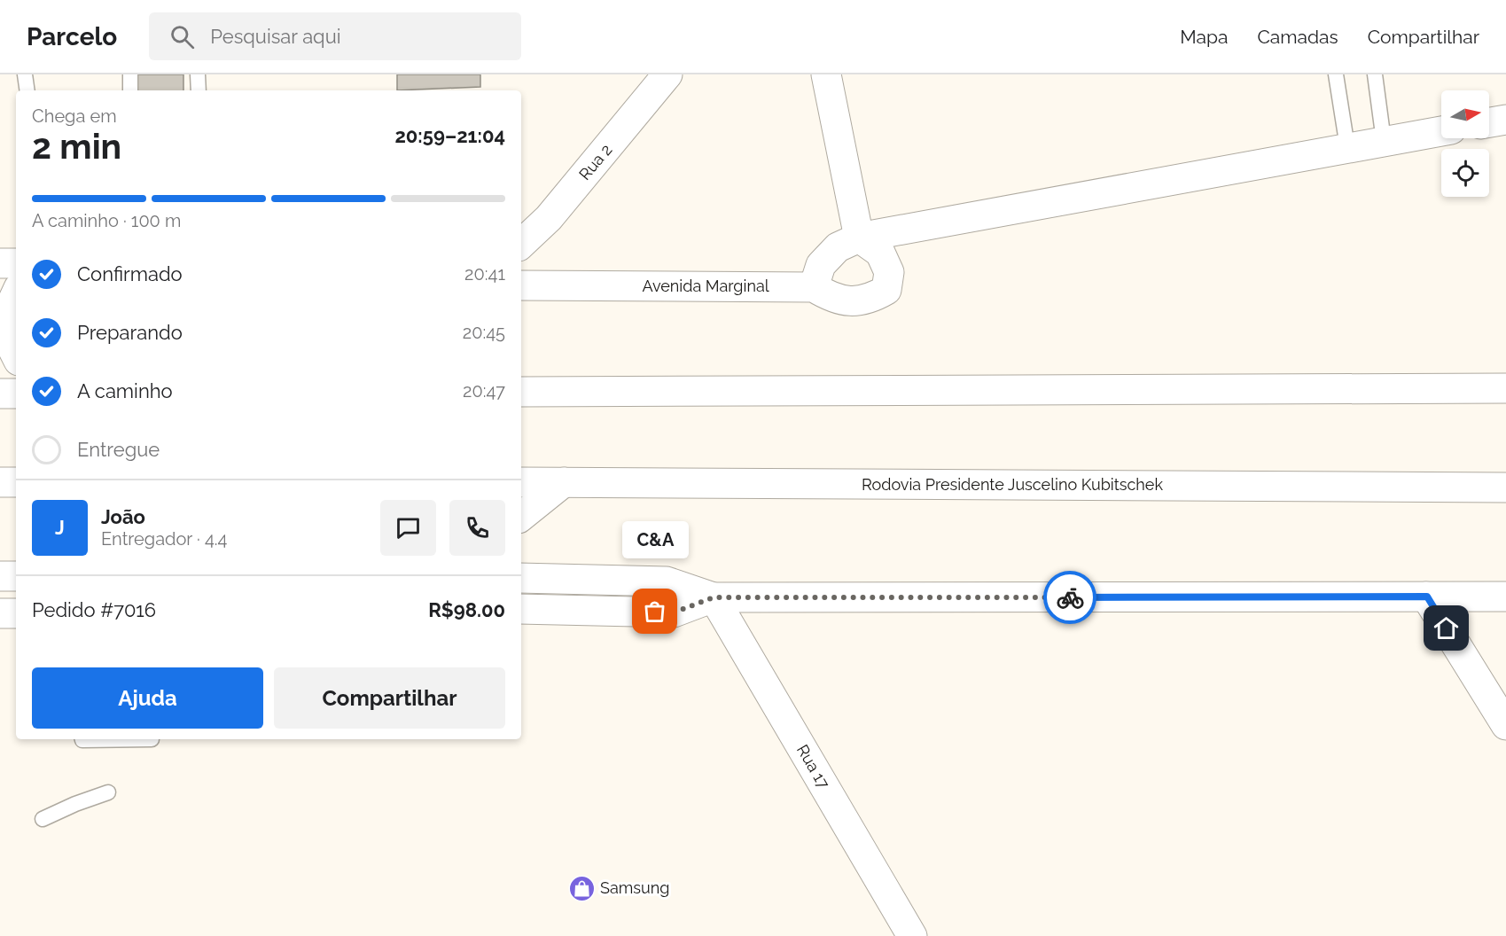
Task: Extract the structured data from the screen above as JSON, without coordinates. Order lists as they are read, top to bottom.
{
  "streets": {
    "main road": [
      "Rua 2",
      "Avenida Marginal",
      "Rodovia Presidente Juscelino Kubitschek",
      "Rua 17"
    ]
  },
  "places": {
    "other": ["C&A"],
    "shop": ["Samsung"]
  },
  "north": "right",
  "page": {
    "header": "Parcelo",
    "search": "Pesquisar aqui",
    "nav": ["Mapa", "Camadas", "Compartilhar"],
    "heading": ["2 min", "Chega em", "20:59–21:04"],
    "panel": [
      "João",
      "Entregador · 4.4",
      "Pedido #7016",
      "R$98.00"
    ],
    "bar": "A caminho · 100 m",
    "list": [
      ["Confirmado", "20:41"],
      ["Preparando", "20:45"],
      ["A caminho", "20:47"],
      "Entregue"
    ],
    "round": "J",
    "bubble": "C&A",
    "buttons": ["Ajuda", "Compartilhar"]
  }
}
